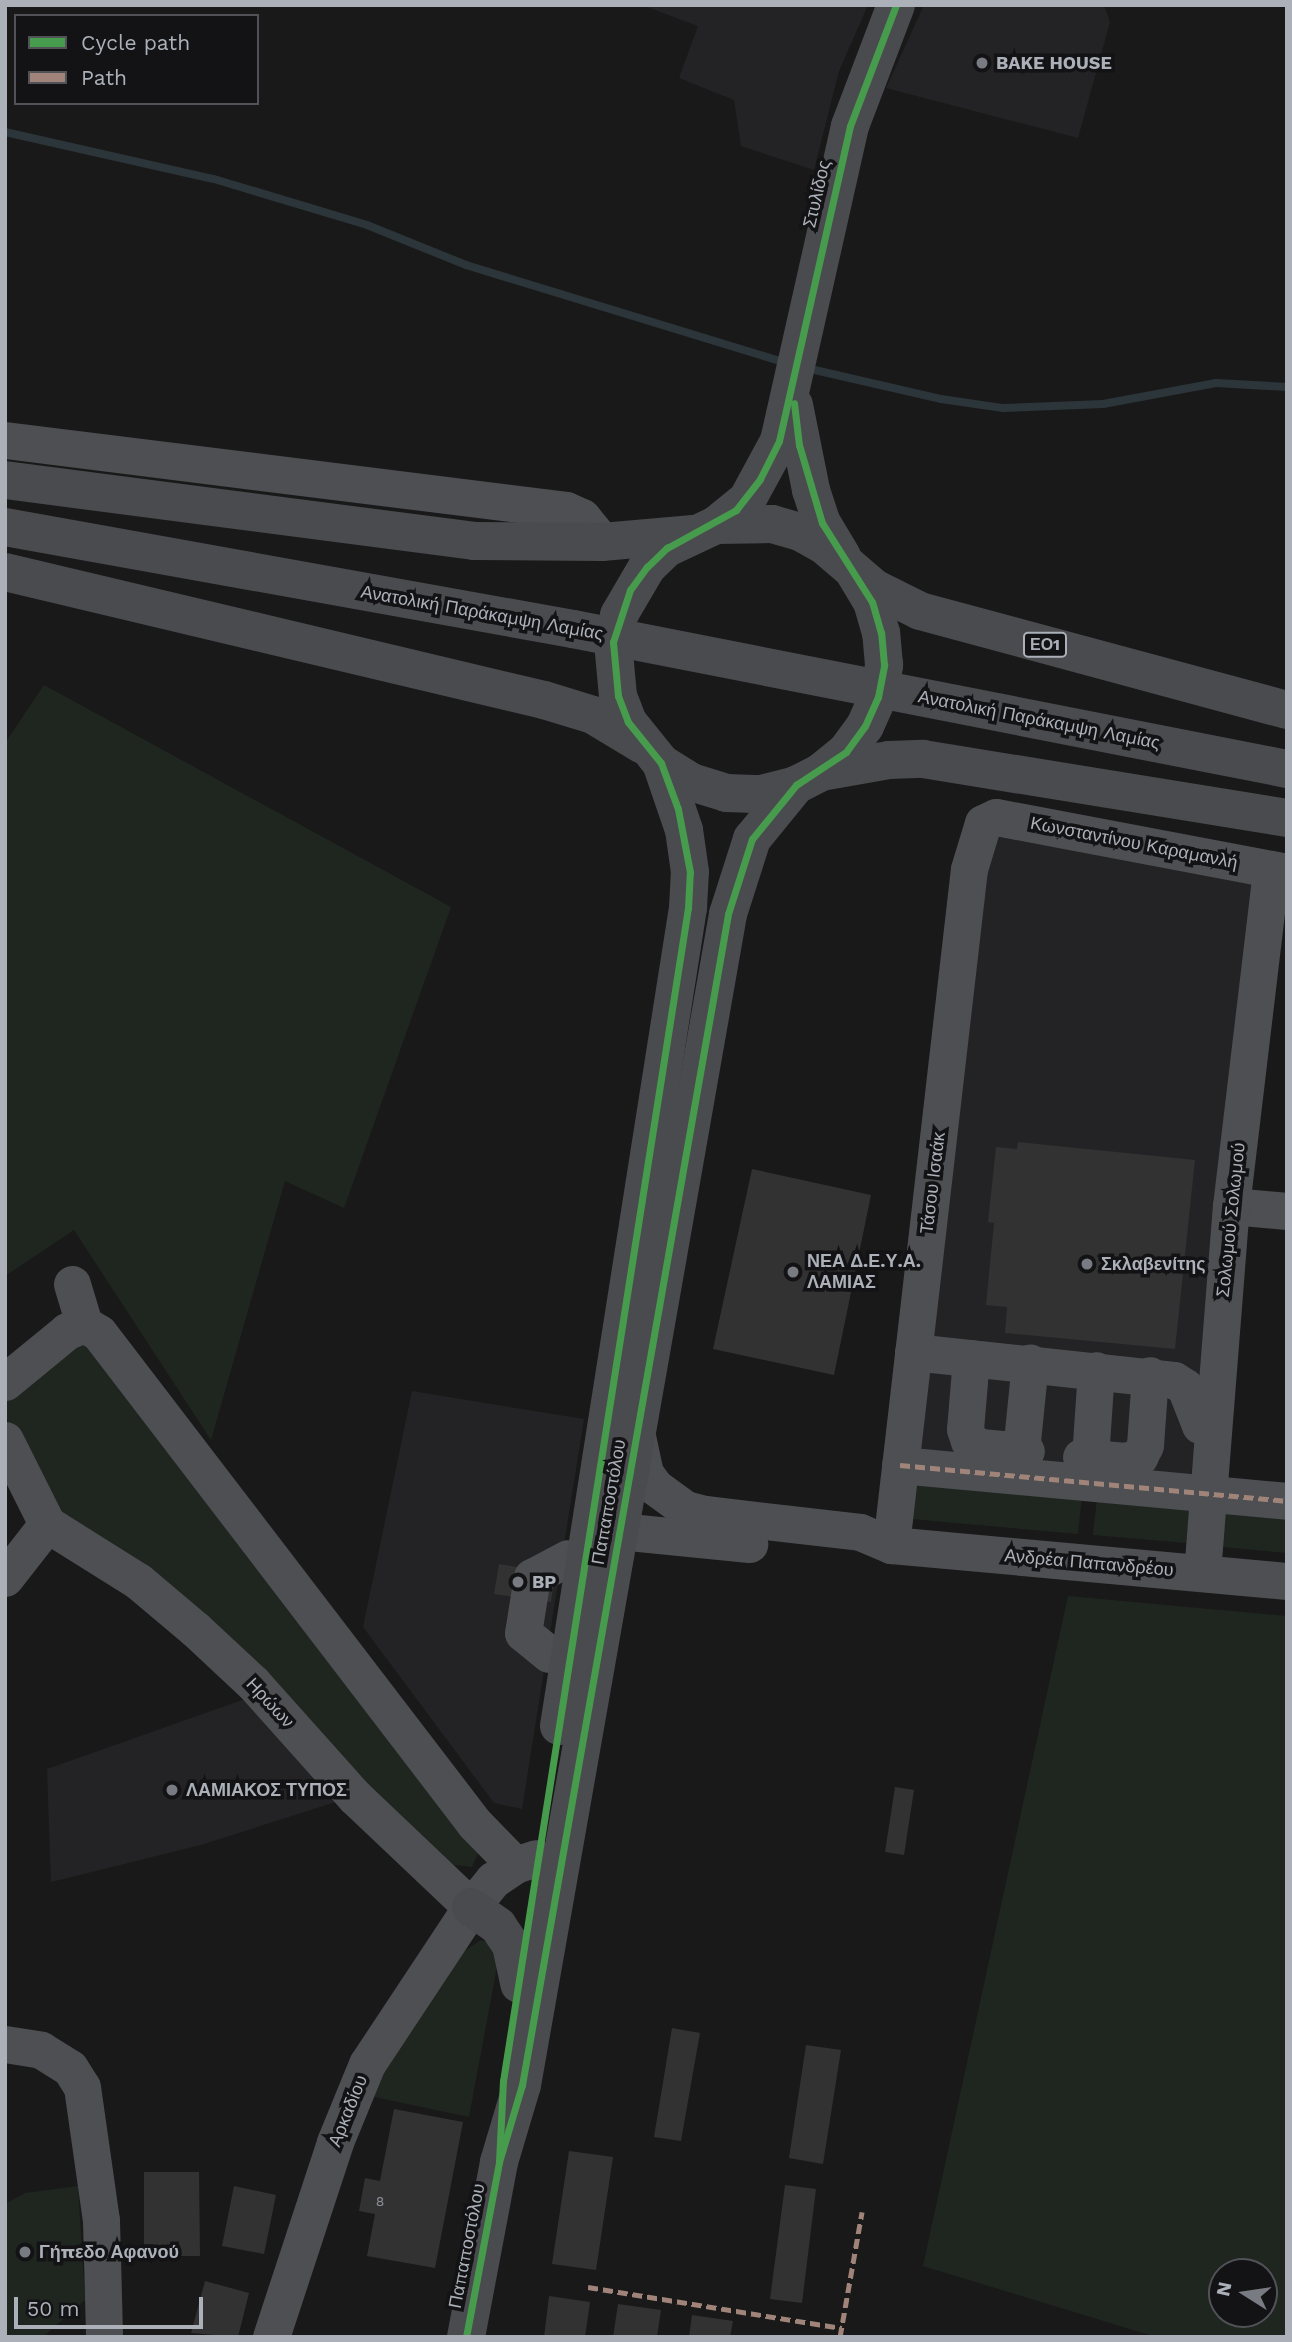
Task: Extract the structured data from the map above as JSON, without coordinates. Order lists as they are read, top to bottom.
{
  "streets": {
    "main road": [
      "Στυλίδος",
      "Ανατολική Παράκαμψη Λαμίας",
      "ΕΟ1",
      "Παπαποστόλου"
    ],
    "street": [
      "Κωνσταντίνου Καραμανλή",
      "Τάσου Ισαάκ",
      "Σολωμού Σολωμού",
      "Ανδρέα Παπανδρέου",
      "Ηρώων",
      "Αρκαδίου"
    ]
  },
  "crossings": [
    ["Στυλίδος", "ΕΟ1"],
    ["ΕΟ1", "Παπαποστόλου"],
    ["Κωνσταντίνου Καραμανλή", "Τάσου Ισαάκ"],
    ["Κωνσταντίνου Καραμανλή", "Σολωμού Σολωμού"],
    ["Τάσου Ισαάκ", "Ανδρέα Παπανδρέου"],
    ["Σολωμού Σολωμού", "Ανδρέα Παπανδρέου"],
    ["Παπαποστόλου", "Ανδρέα Παπανδρέου"],
    ["Παπαποστόλου", "Αρκαδίου"],
    ["Ηρώων", "Αρκαδίου"]
  ],
  "places": [
    "BAKE HOUSE",
    "Σκλαβενίτης",
    "ΝΕΑ Δ.Ε.Υ.Α. ΛΑΜΙΑΣ",
    "BP",
    "ΛΑΜΙΑΚΟΣ ΤΥΠΟΣ",
    "Γήπεδο Αφανού"
  ],
  "house_numbers": ["8"],
  "legend": ["Cycle path", "Path"],
  "scale_bar": "50 m",
  "north": "left"
}
